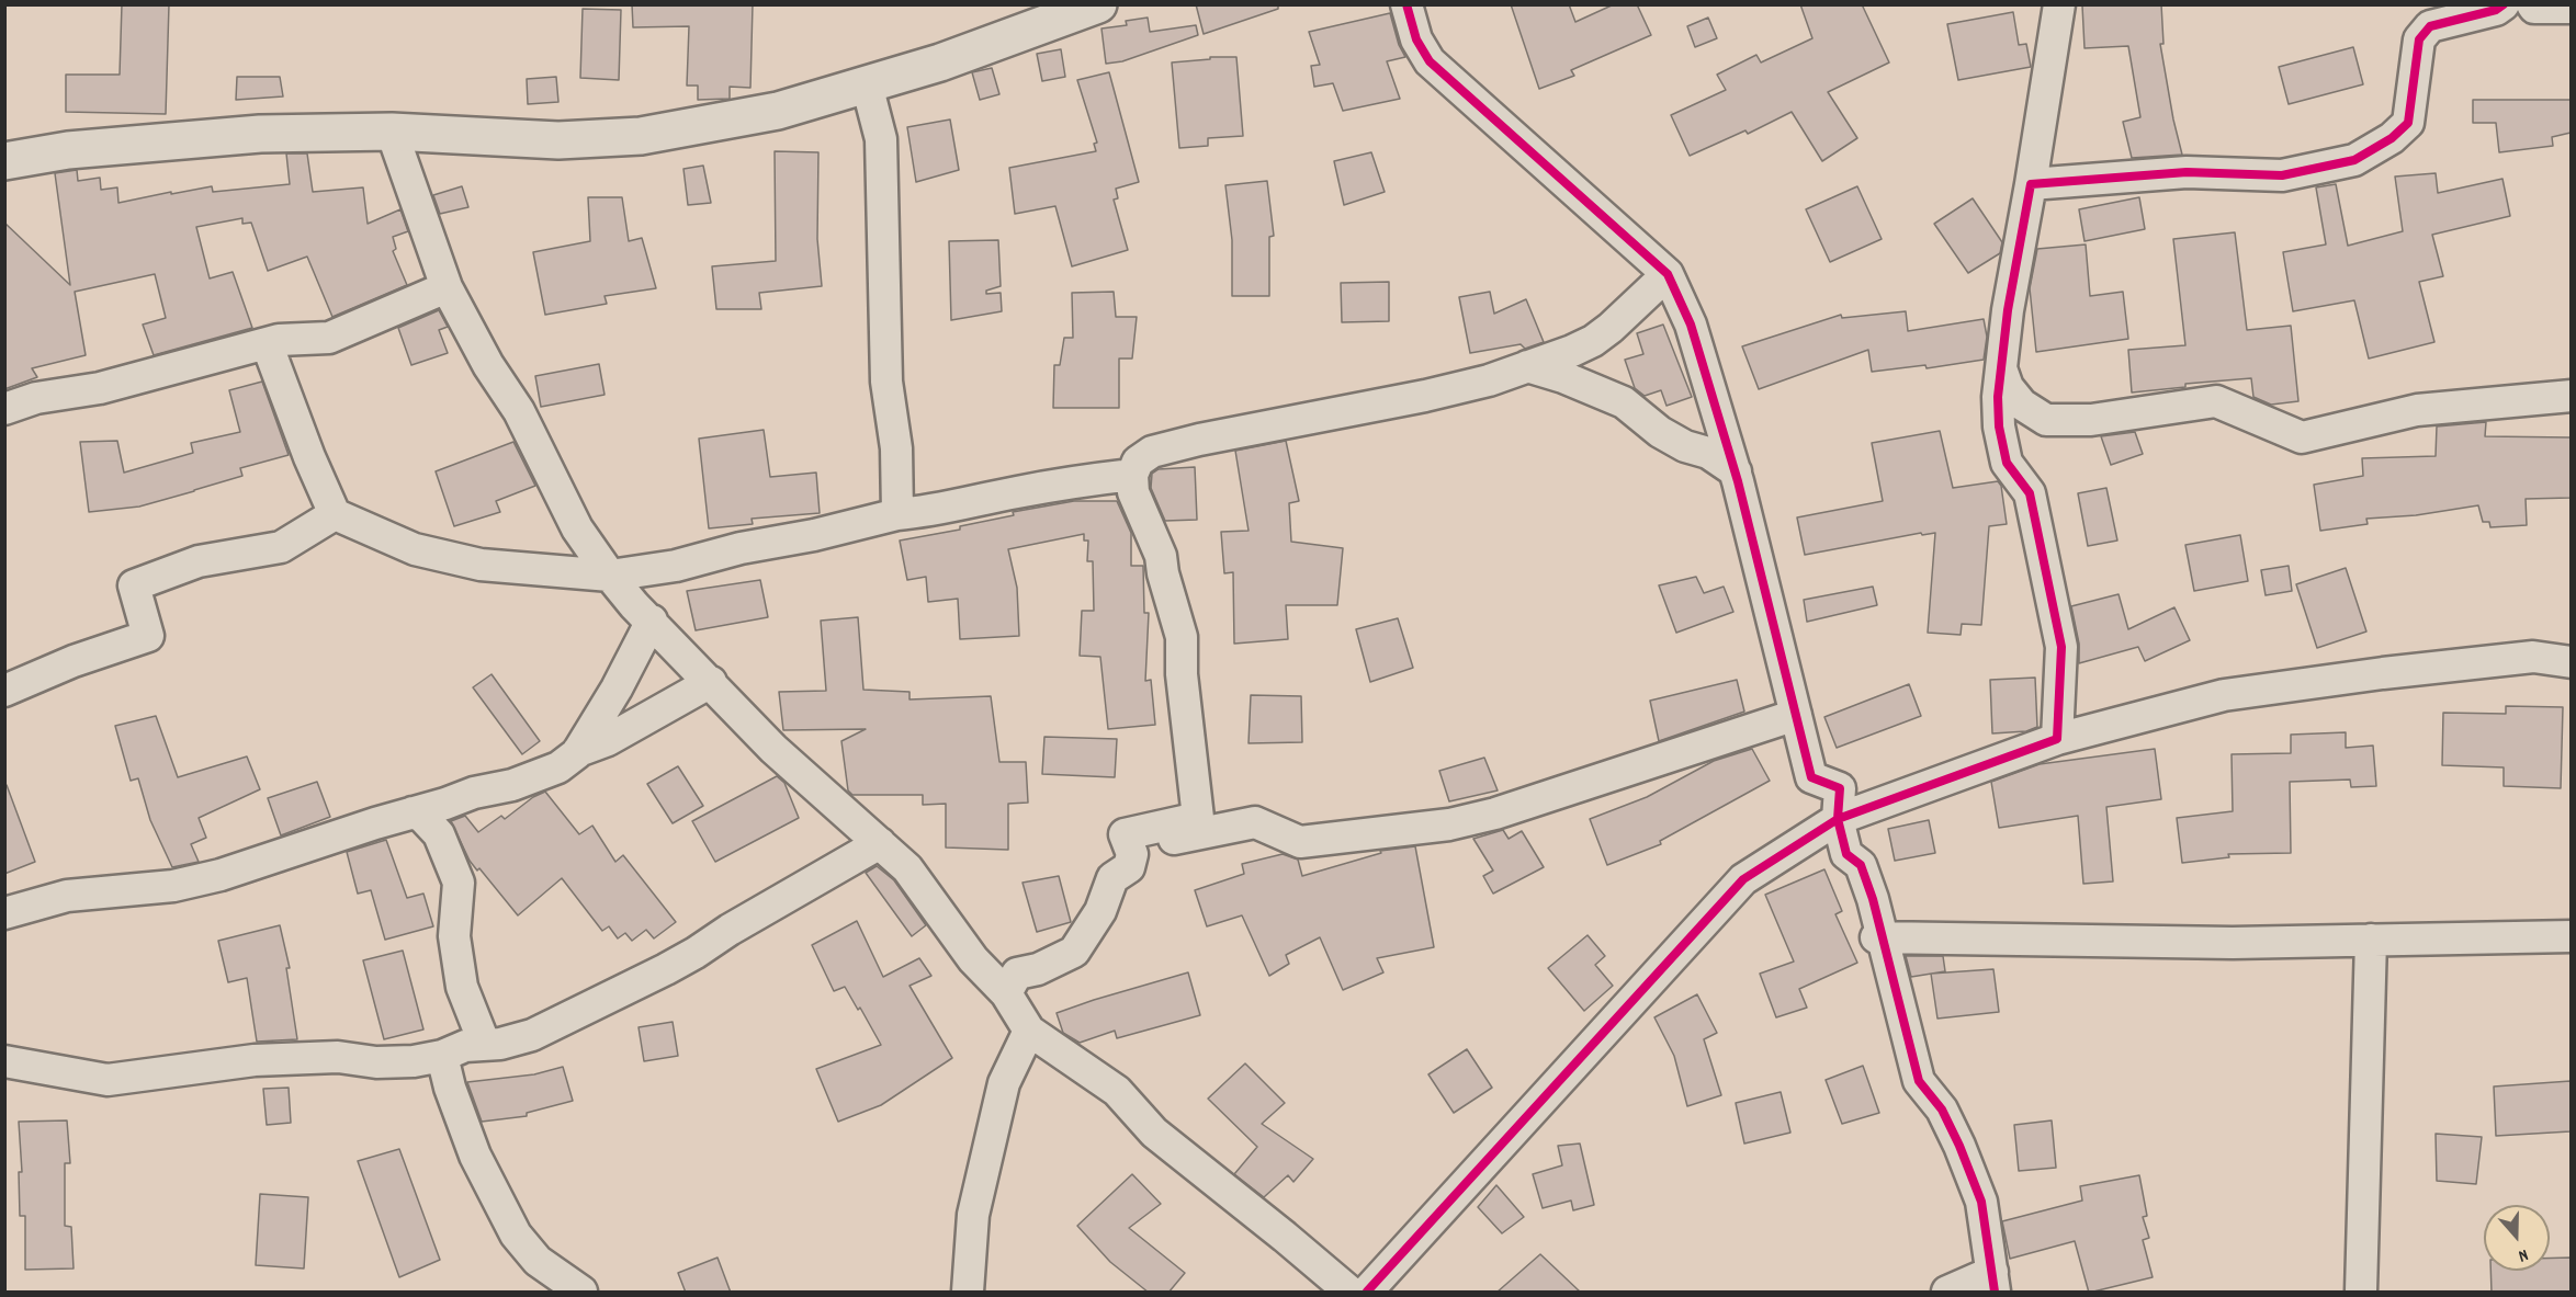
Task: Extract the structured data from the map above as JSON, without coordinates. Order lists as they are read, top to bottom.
{
  "north": "bottom"
}
